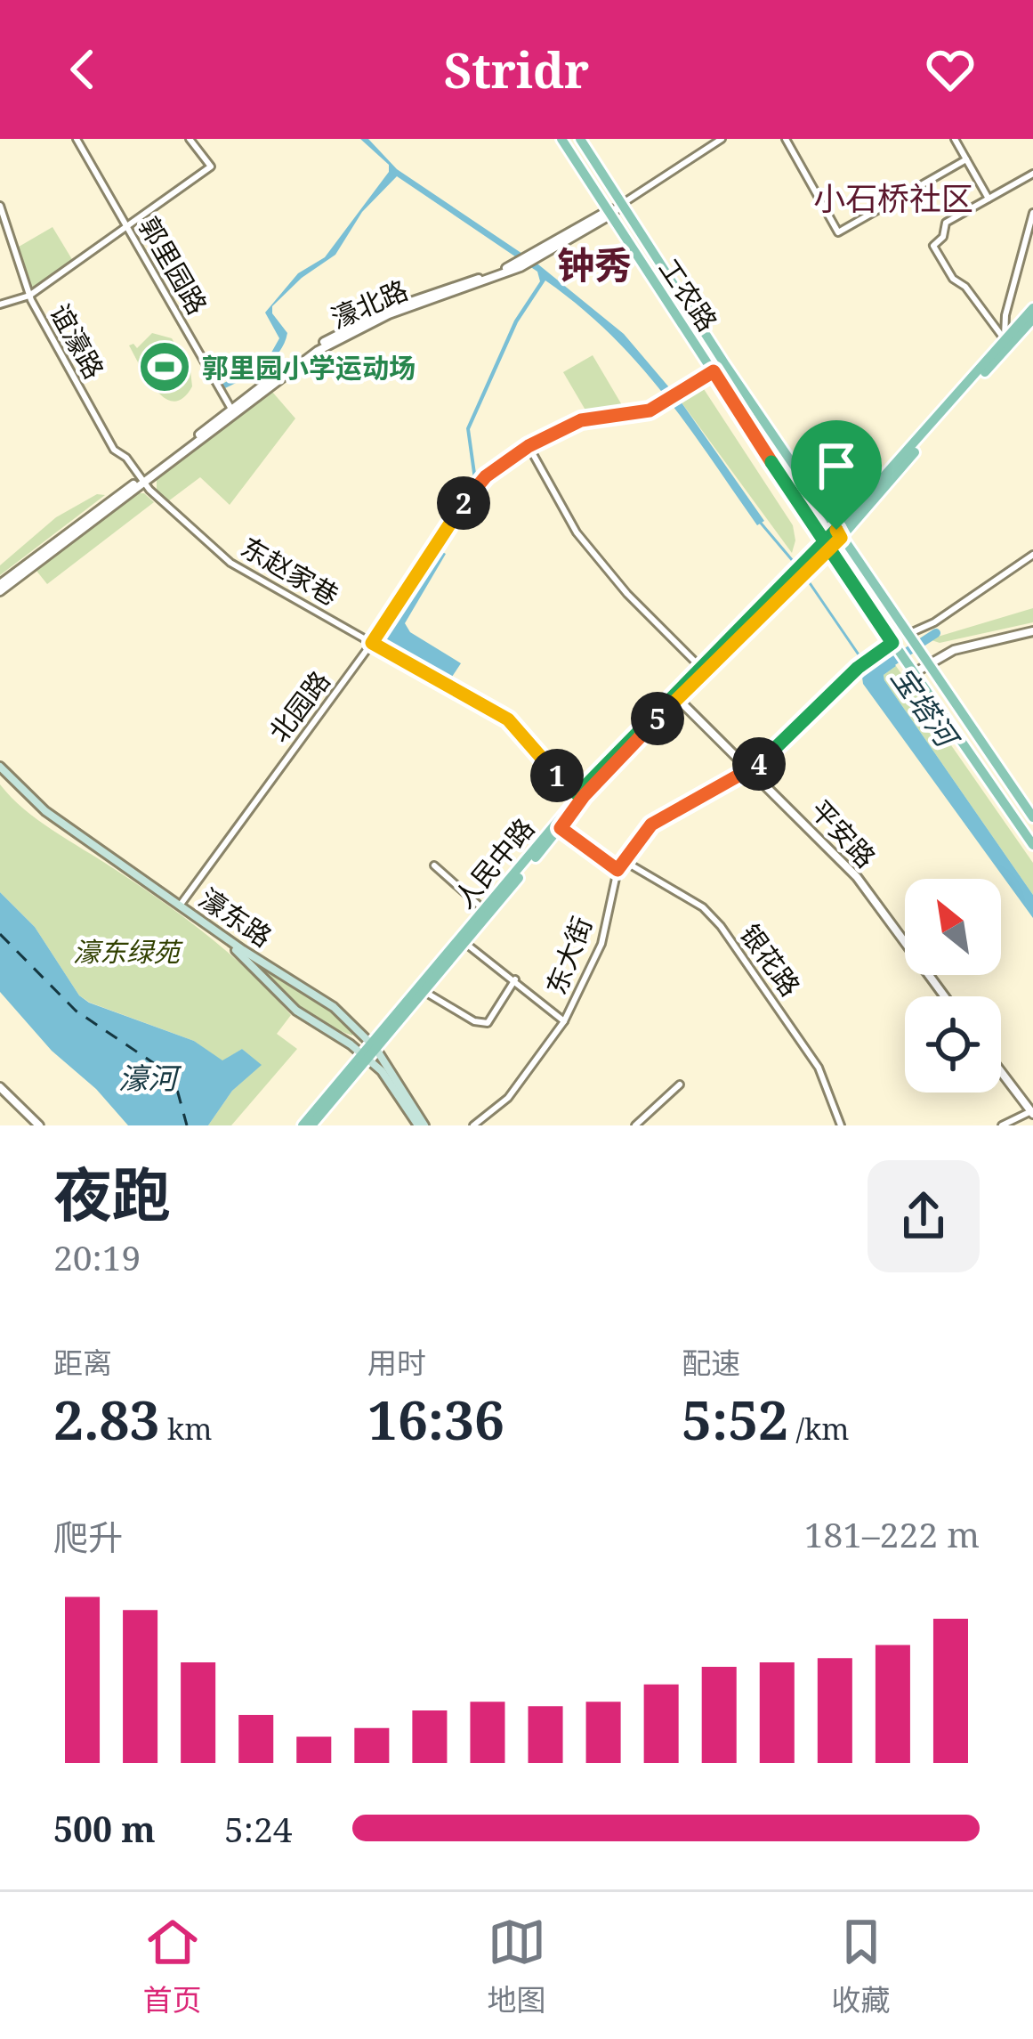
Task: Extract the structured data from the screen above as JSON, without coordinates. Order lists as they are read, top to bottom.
{
  "streets": {
    "main road": ["工农路", "人民中路", "濠东路"],
    "street": [
      "郭里园路",
      "濠北路",
      "谊濠路",
      "东赵家巷",
      "北园路",
      "平安路",
      "东大街",
      "银花路"
    ]
  },
  "crossings": [
    ["郭里园路", "濠北路"],
    ["工农路", "濠北路"],
    ["工农路", "北园路"],
    ["工农路", "人民中路"],
    ["工农路", "东大街"],
    ["濠北路", "谊濠路"],
    ["濠北路", "东赵家巷"],
    ["谊濠路", "东赵家巷"],
    ["东赵家巷", "北园路"],
    ["东赵家巷", "人民中路"],
    ["北园路", "濠东路"],
    ["平安路", "人民中路"],
    ["平安路", "东大街"],
    ["人民中路", "濠东路"],
    ["东大街", "银花路"]
  ],
  "districts": ["小石桥社区", "钟秀"],
  "water": ["宝塔河", "濠河"],
  "parks": ["濠东绿苑"],
  "places": {
    "sports": ["郭里园小学运动场"]
  },
  "north": "top left",
  "page": {
    "header": "Stridr",
    "pins": [
      "2",
      "5",
      "4",
      "1"
    ],
    "heading": ["夜跑", "20:19"],
    "stats": [
      ["距离", "2.83 km"],
      ["用时", "16:36"],
      ["配速", "5:52 /km"]
    ],
    "chart": ["爬升", "181–222 m"],
    "list": [
      {
        "name": "500 m",
        "note": "5:24"
      }
    ],
    "tabs": ["首页", "地图", "收藏"]
  }
}
